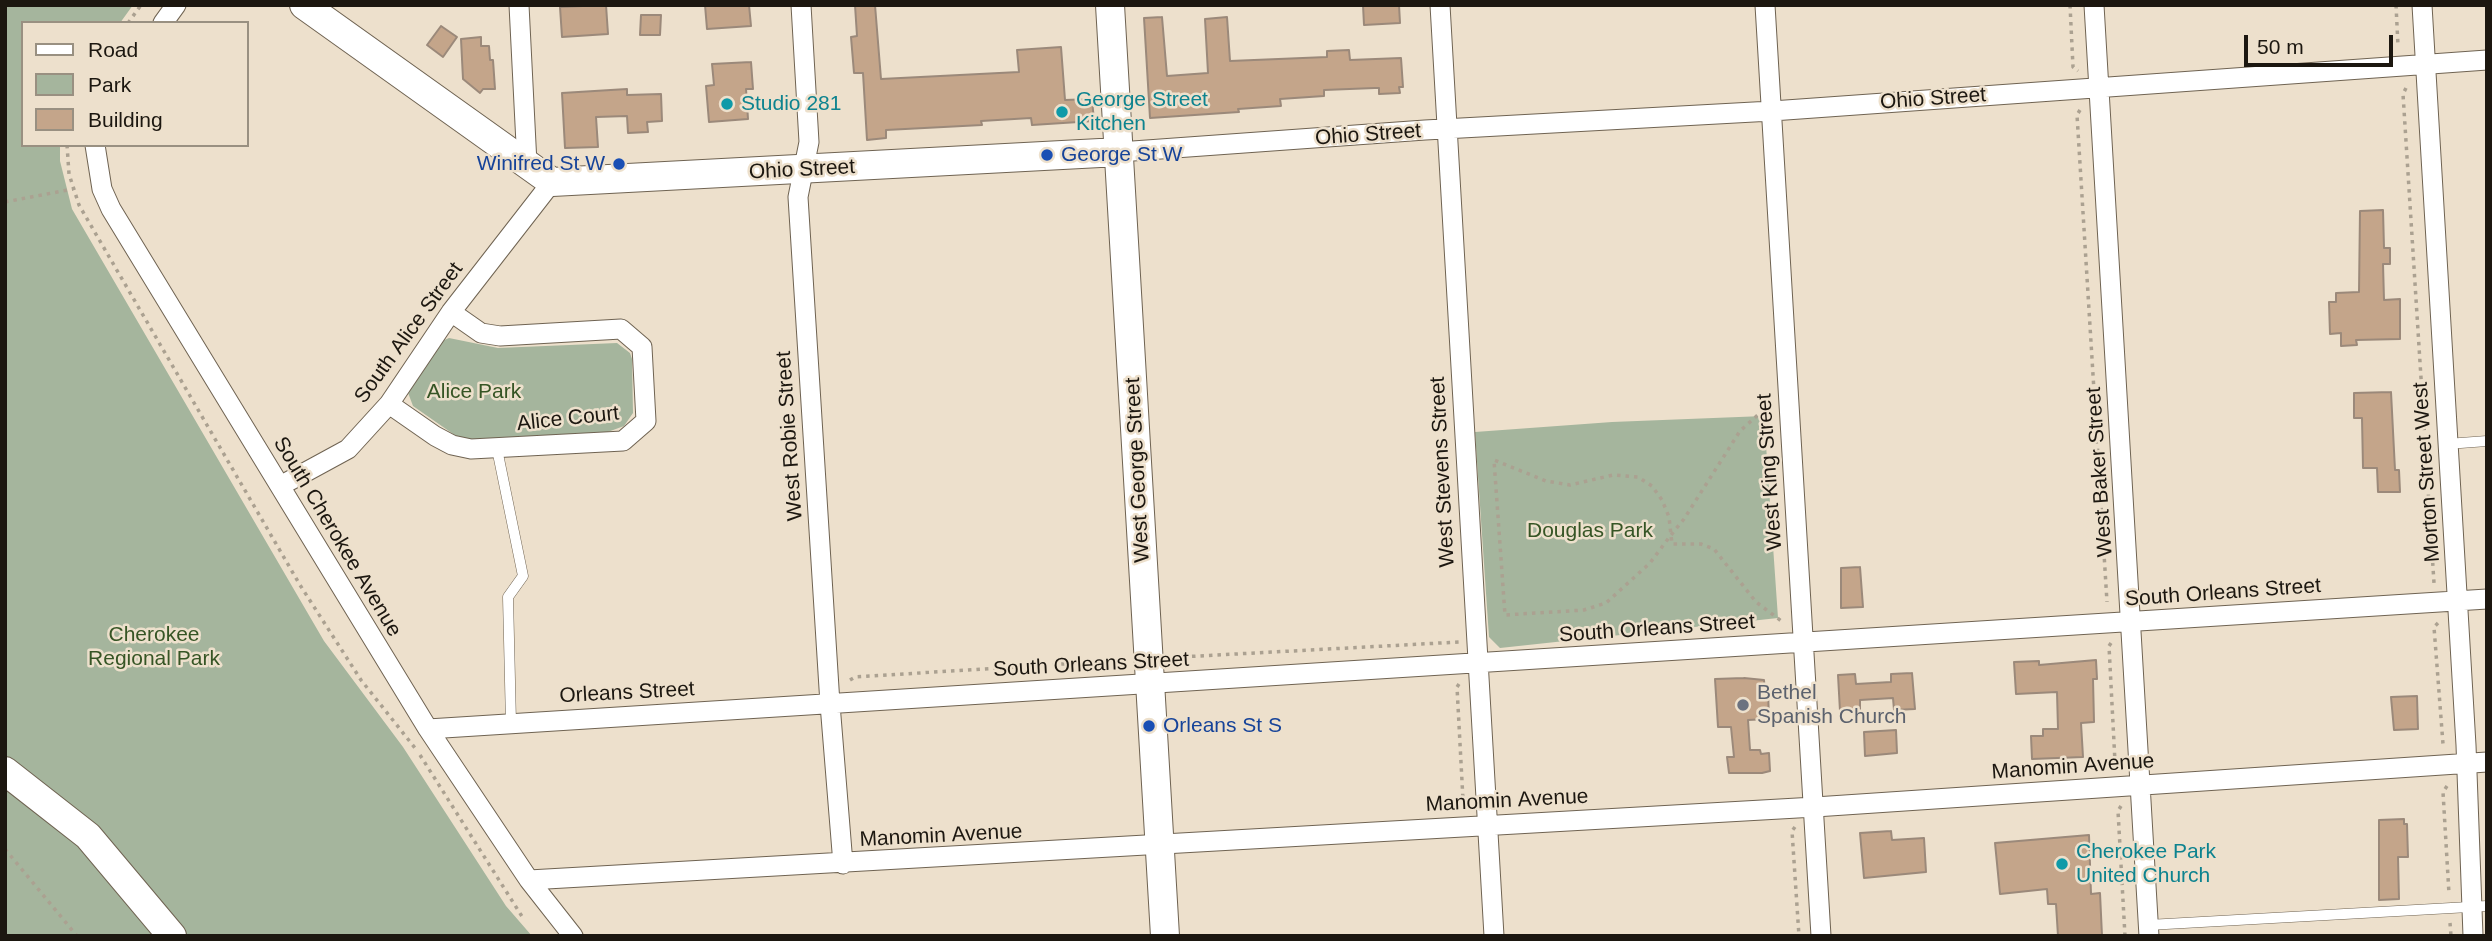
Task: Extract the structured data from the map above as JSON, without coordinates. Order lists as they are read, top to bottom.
{
  "streets": {
    "street": [
      "Ohio Street",
      "South Alice Street",
      "Alice Court",
      "West Robie Street",
      "West George Street",
      "West Stevens Street",
      "West King Street",
      "West Baker Street",
      "Morton Street West",
      "South Cherokee Avenue",
      "South Orleans Street",
      "Orleans Street",
      "Manomin Avenue"
    ]
  },
  "crossings": [
    ["Ohio Street", "South Alice Street"],
    ["Ohio Street", "West Robie Street"],
    ["Ohio Street", "West George Street"],
    ["Ohio Street", "West Stevens Street"],
    ["Ohio Street", "West King Street"],
    ["Ohio Street", "West Baker Street"],
    ["Ohio Street", "Morton Street West"],
    ["South Alice Street", "Alice Court"],
    ["South Alice Street", "South Cherokee Avenue"],
    ["West Robie Street", "South Orleans Street"],
    ["West Robie Street", "Orleans Street"],
    ["West Robie Street", "Manomin Avenue"],
    ["West George Street", "South Orleans Street"],
    ["West George Street", "Manomin Avenue"],
    ["West Stevens Street", "South Orleans Street"],
    ["West Stevens Street", "Manomin Avenue"],
    ["West King Street", "South Orleans Street"],
    ["West King Street", "Manomin Avenue"],
    ["West Baker Street", "South Orleans Street"],
    ["West Baker Street", "Manomin Avenue"],
    ["Morton Street West", "South Orleans Street"],
    ["Morton Street West", "Manomin Avenue"],
    ["South Cherokee Avenue", "Orleans Street"],
    ["South Cherokee Avenue", "Manomin Avenue"],
    ["South Orleans Street", "Orleans Street"]
  ],
  "parks": ["Alice Park", "Douglas Park", "Cherokee Regional Park"],
  "places": [
    "Studio 281",
    "George Street Kitchen",
    "George St W",
    "Winifred St W",
    "Bethel Spanish Church",
    "Orleans St S",
    "Cherokee Park United Church"
  ],
  "legend": ["Road", "Park", "Building"],
  "scale_bar": "50 m"
}
